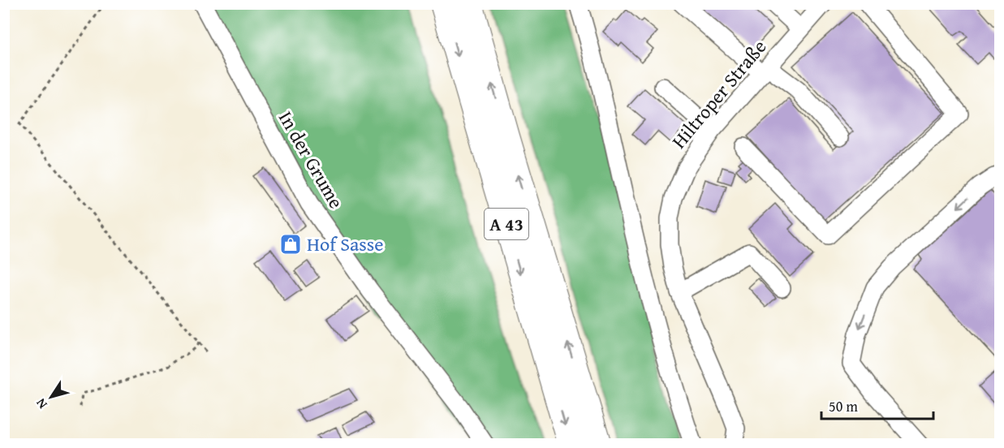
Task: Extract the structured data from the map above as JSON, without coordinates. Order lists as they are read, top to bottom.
{
  "streets": {
    "highway": ["A 43"],
    "street": ["Hiltroper Straße", "In der Grume"]
  },
  "places": {
    "shop": ["Hof Sasse"]
  },
  "scale_bar": "50 m",
  "north": "bottom left"
}
